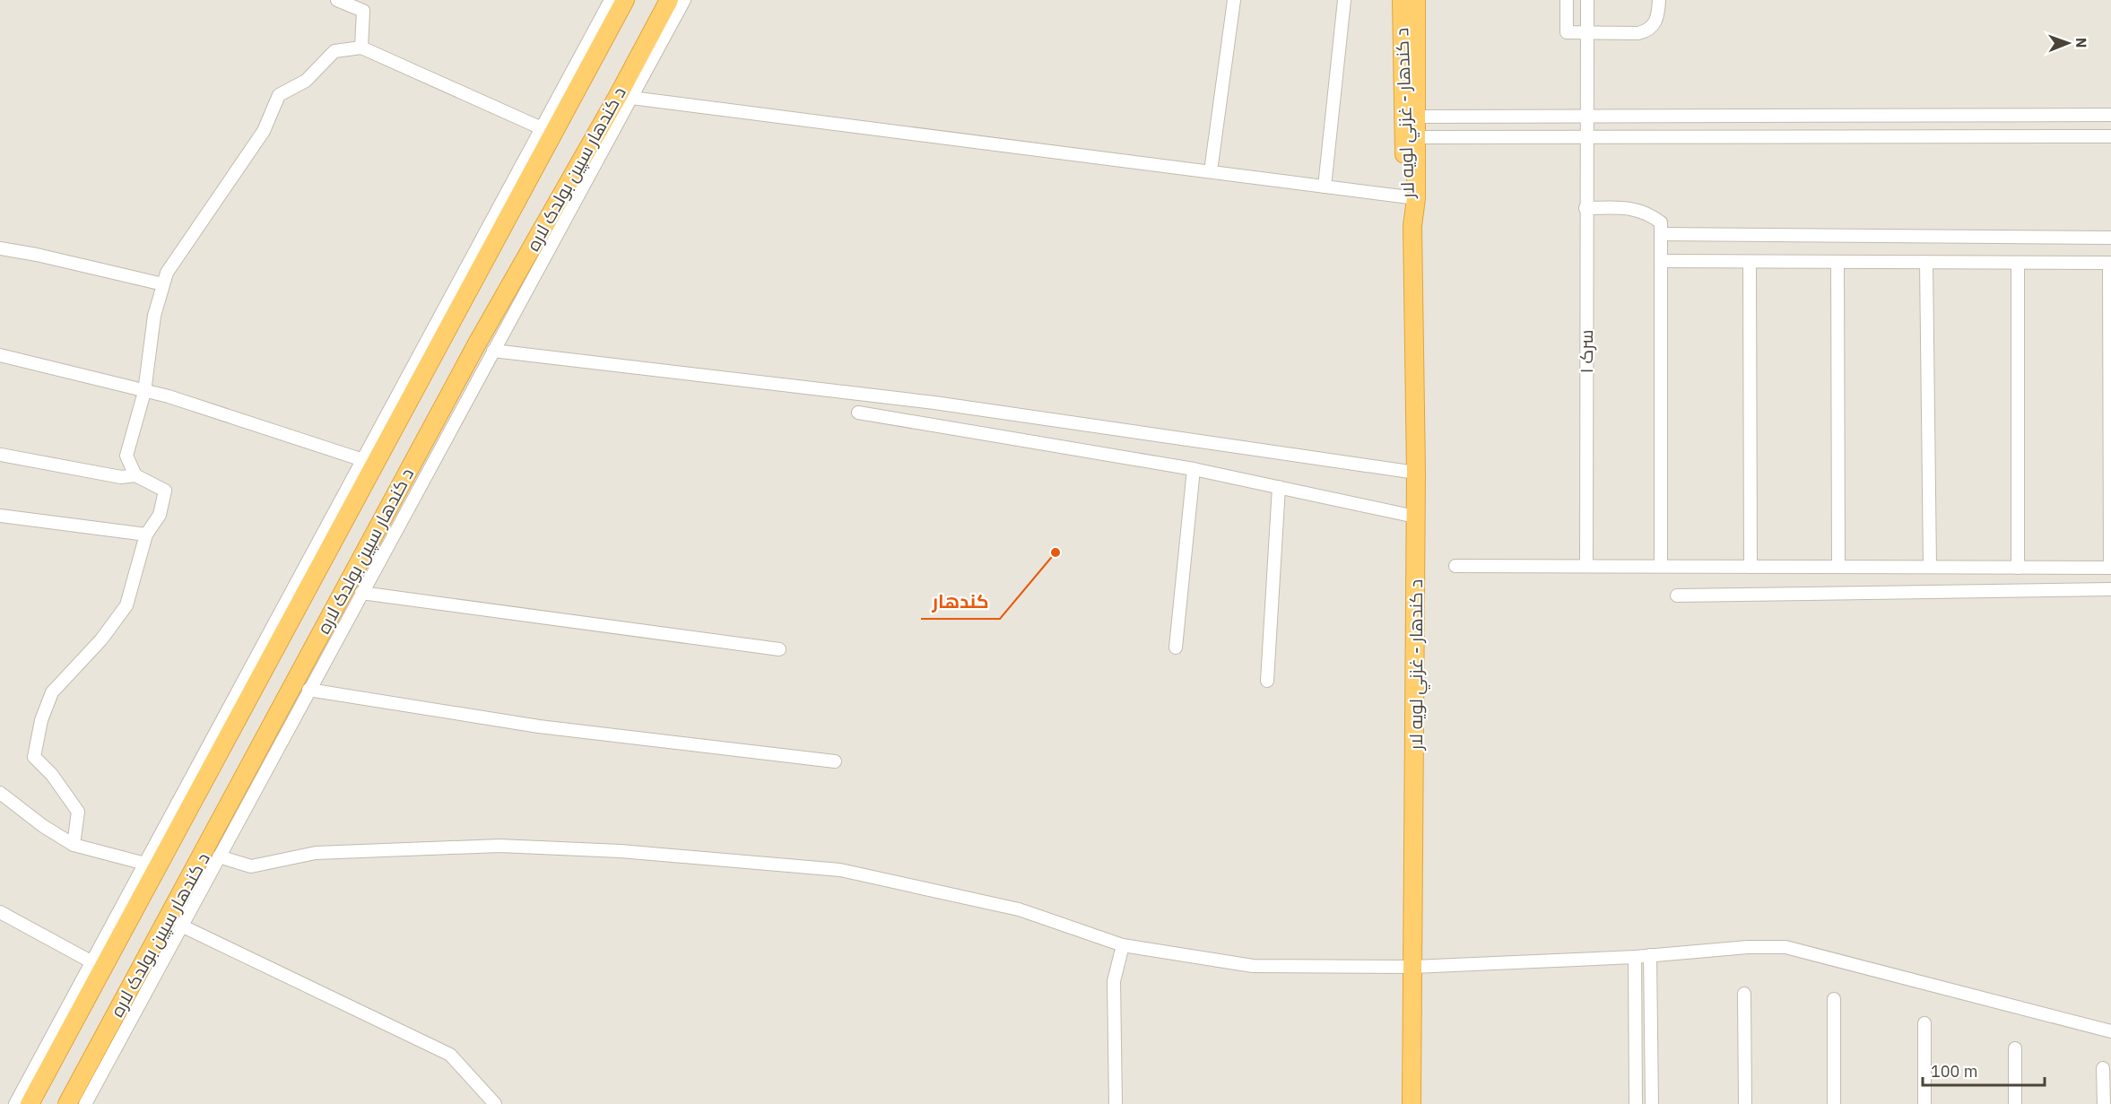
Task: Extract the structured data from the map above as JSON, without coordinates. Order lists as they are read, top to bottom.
{
  "streets": {
    "highway": ["د کندهار - غزني لويه لار", "د کندهار سپین بولدک لاره"],
    "street": ["سرک ۱"]
  },
  "places": ["کندهار"],
  "scale_bar": "100 m",
  "north": "right"
}
